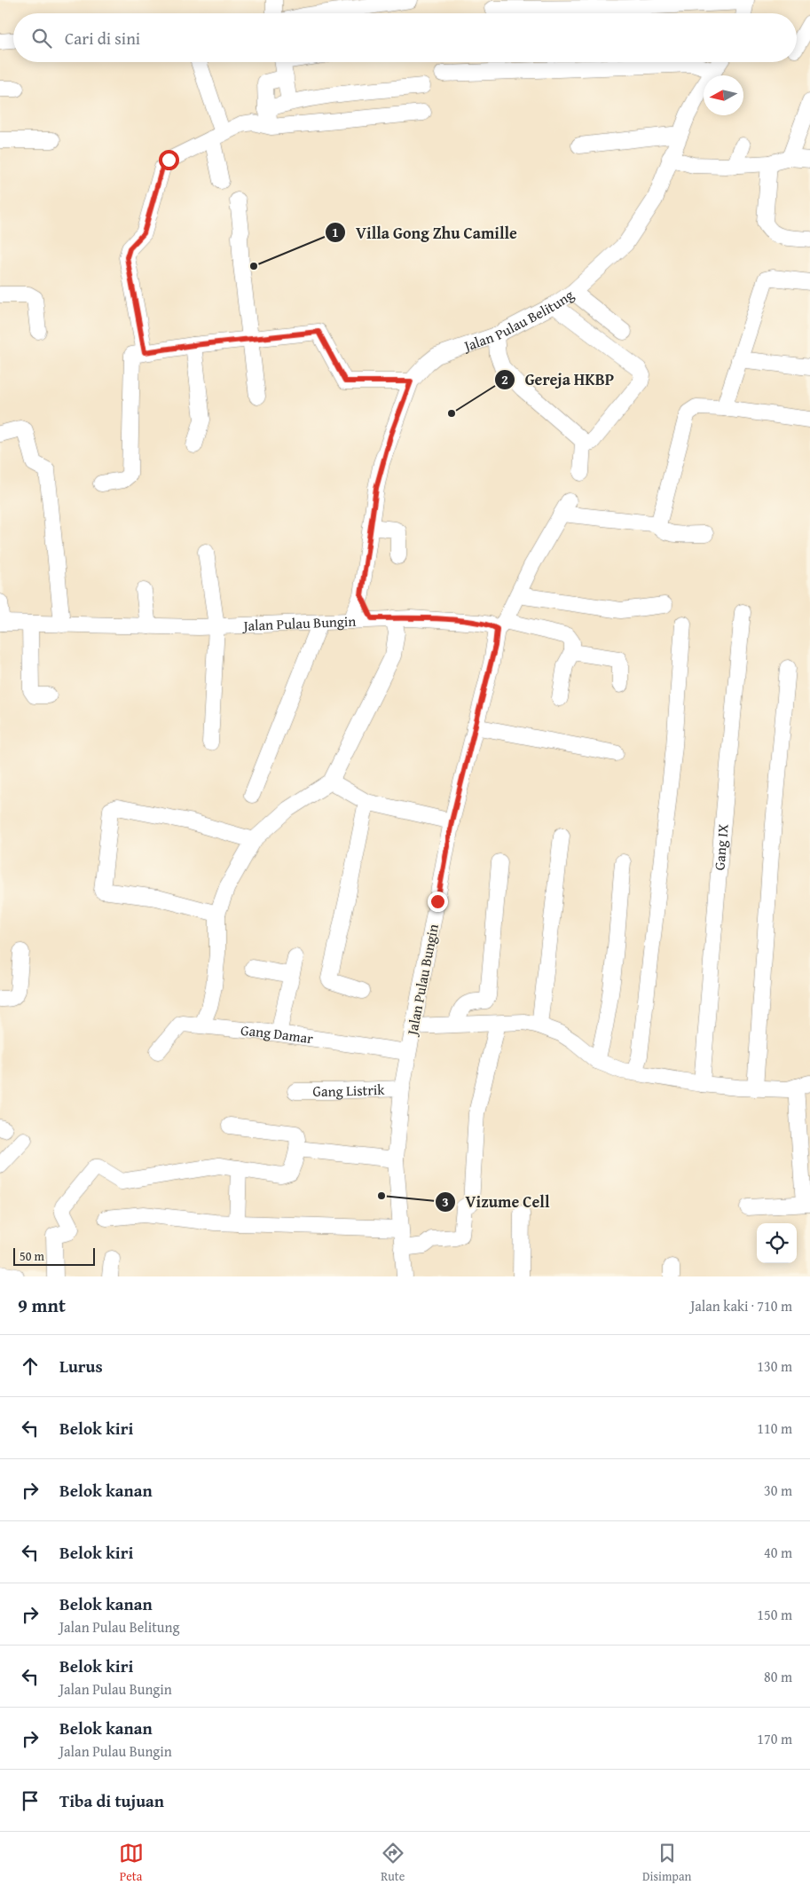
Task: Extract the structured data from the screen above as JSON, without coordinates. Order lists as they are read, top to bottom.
{
  "streets": {
    "street": [
      "Jalan Pulau Belitung",
      "Jalan Pulau Bungin",
      "Gang IX",
      "Gang Damar",
      "Gang Listrik"
    ]
  },
  "crossings": [
    ["Jalan Pulau Belitung", "Jalan Pulau Bungin"],
    ["Jalan Pulau Bungin", "Gang Damar"],
    ["Jalan Pulau Bungin", "Gang Listrik"]
  ],
  "places": ["Villa Gong Zhu Camille", "Gereja HKBP", "Vizume Cell"],
  "scale_bar": "50 m",
  "north": "left",
  "page": {
    "search": "Cari di sini",
    "scale": "50 m",
    "heading": ["9 mnt", "Jalan kaki · 710 m"],
    "list": [
      ["Lurus", "130 m"],
      ["Belok kiri", "110 m"],
      ["Belok kanan", "30 m"],
      ["Belok kiri", "40 m"],
      ["Belok kanan", "Jalan Pulau Belitung", "150 m"],
      ["Belok kiri", "Jalan Pulau Bungin", "80 m"],
      ["Belok kanan", "Jalan Pulau Bungin", "170 m"],
      "Tiba di tujuan"
    ],
    "nav": ["Peta", "Rute", "Disimpan"]
  }
}
